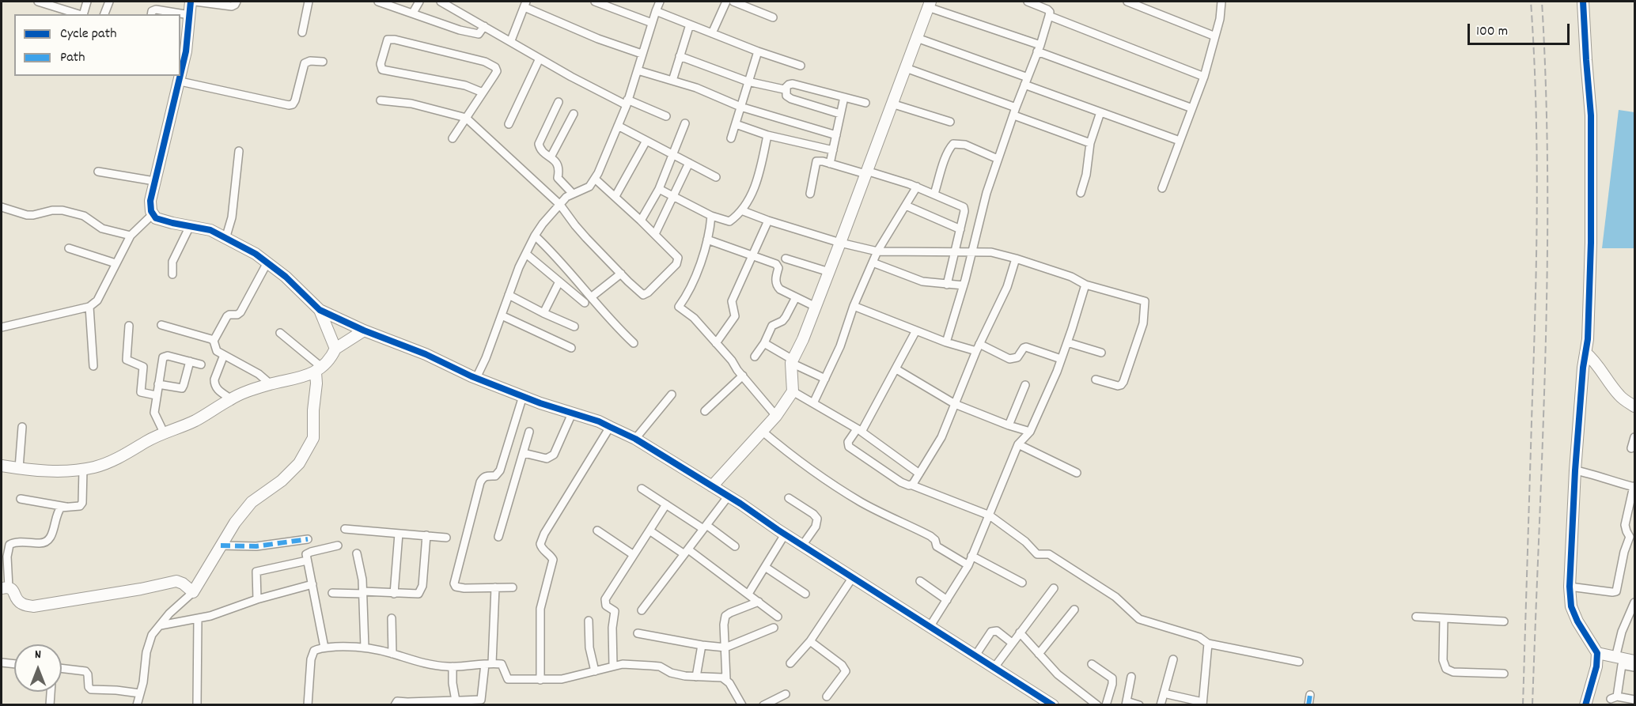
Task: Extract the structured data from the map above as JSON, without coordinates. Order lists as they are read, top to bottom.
{
  "legend": ["Cycle path", "Path"],
  "scale_bar": "100 m",
  "north": "top"
}
